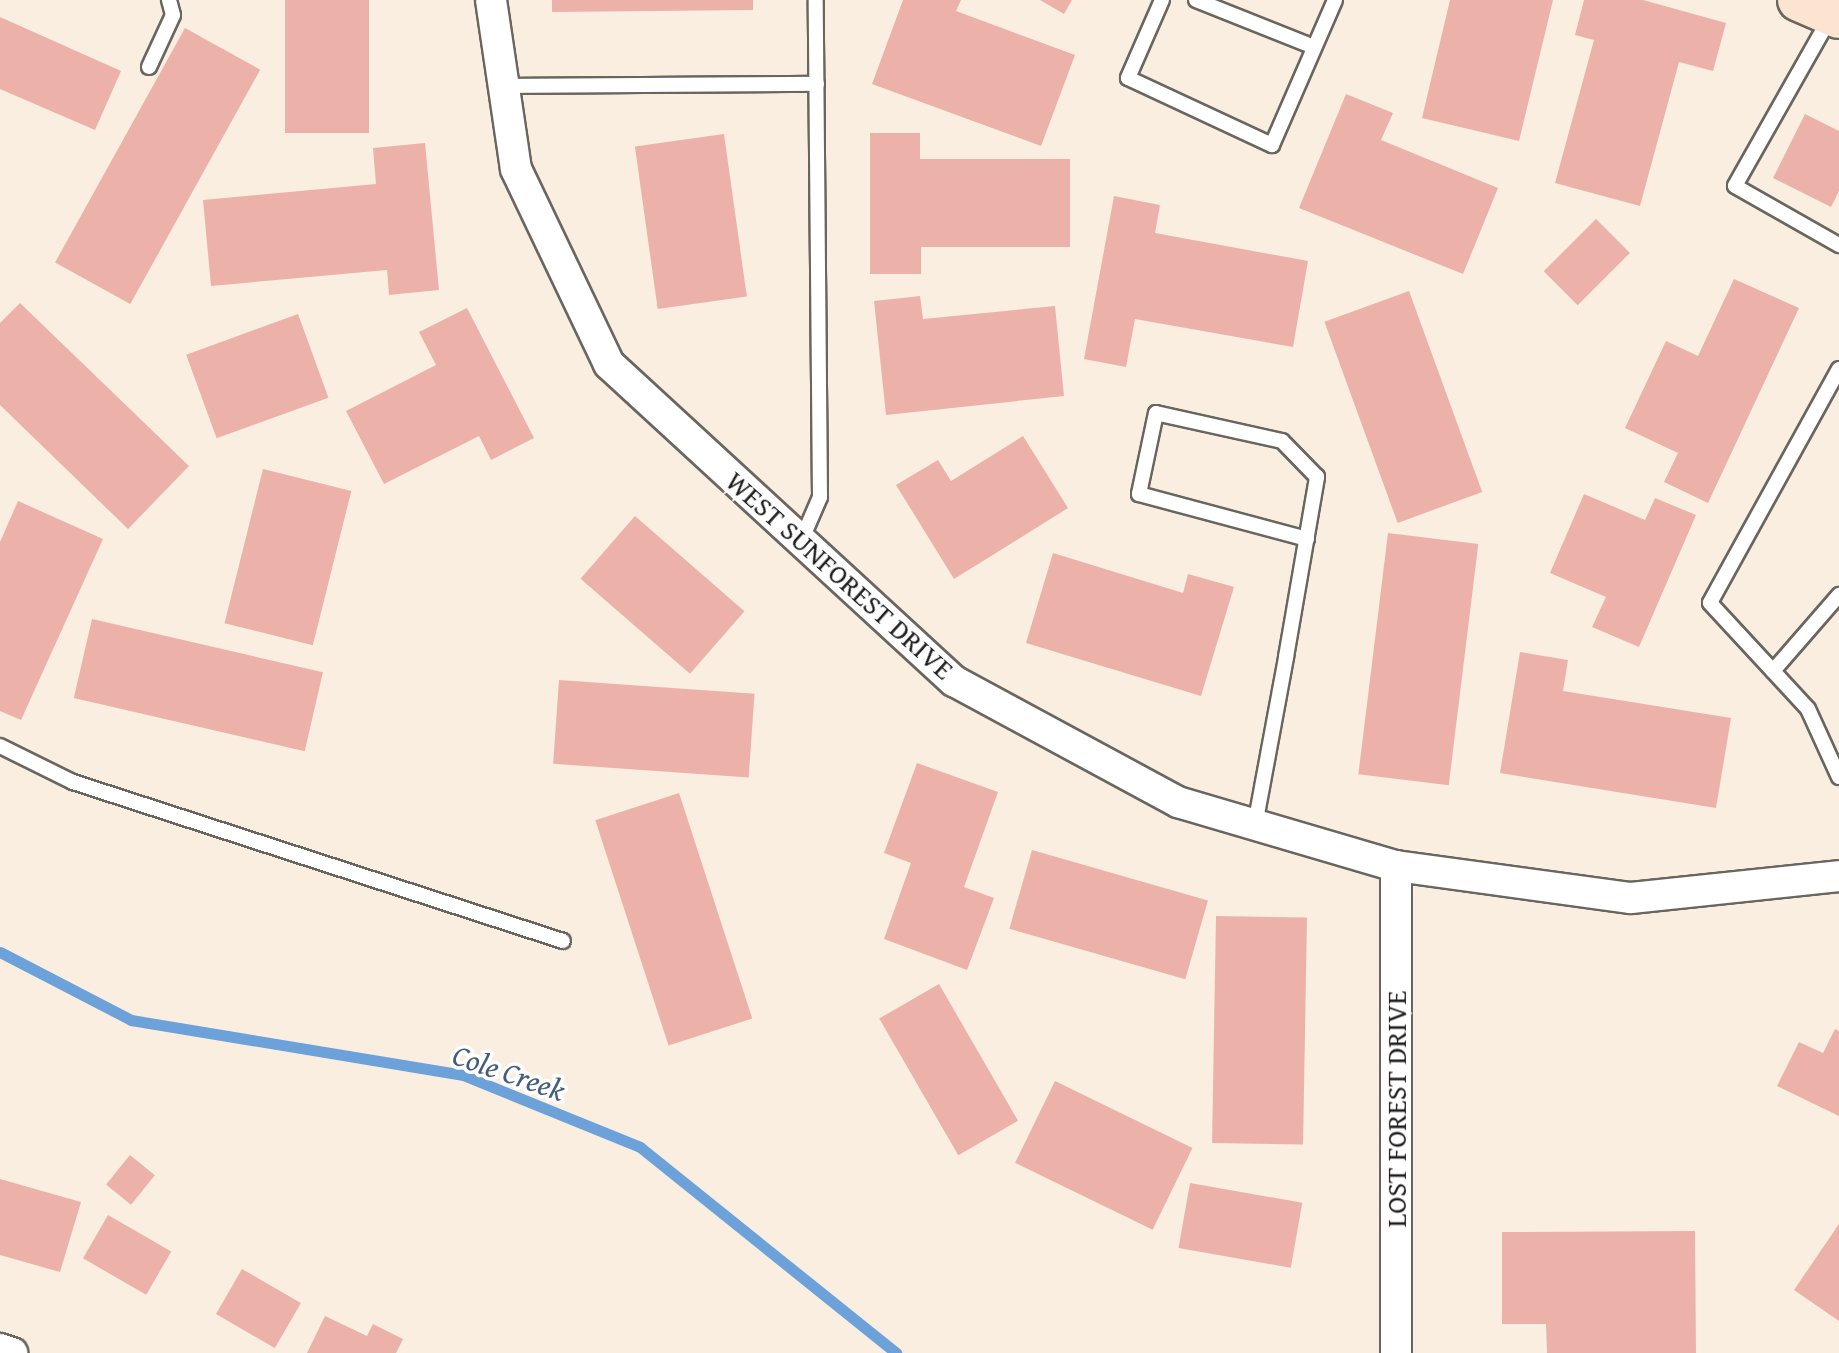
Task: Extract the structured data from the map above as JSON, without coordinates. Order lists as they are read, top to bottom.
{
  "streets": {
    "street": ["WEST SUNFOREST DRIVE", "LOST FOREST DRIVE"]
  },
  "crossings": [
    ["WEST SUNFOREST DRIVE", "LOST FOREST DRIVE"]
  ],
  "water": ["Cole Creek"]
}
